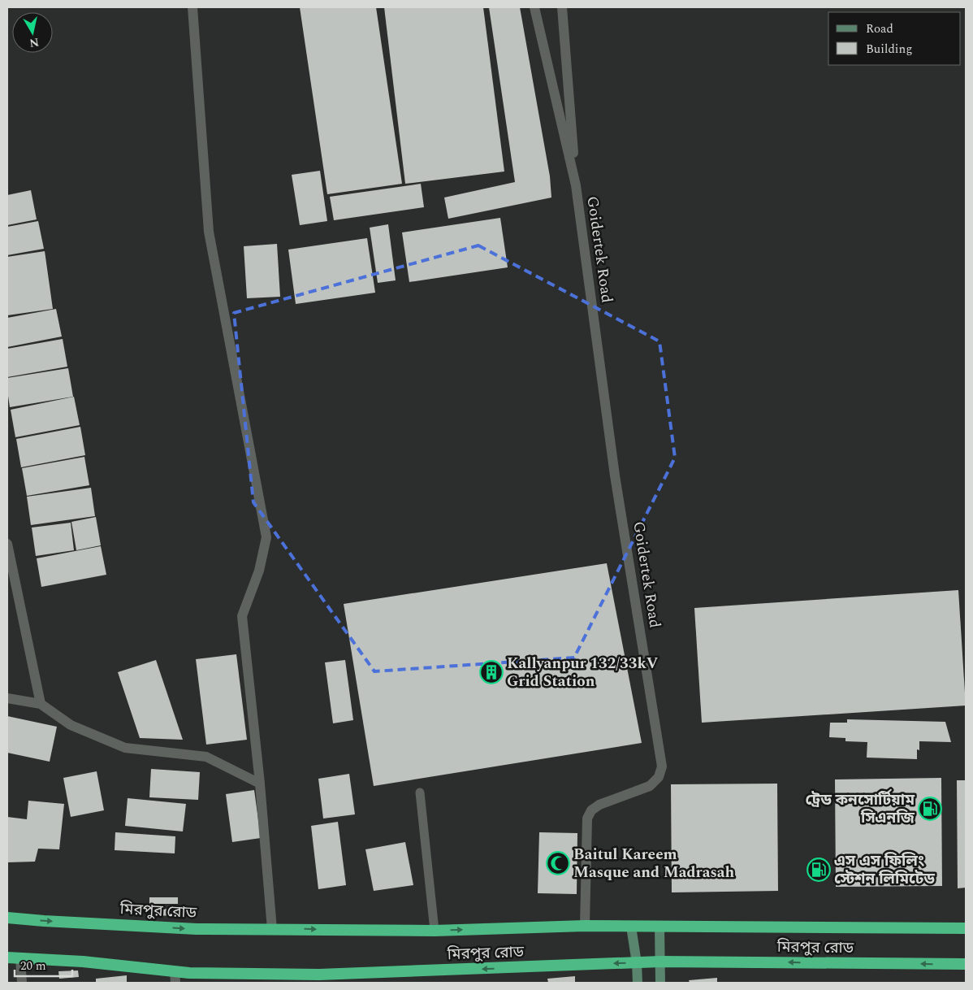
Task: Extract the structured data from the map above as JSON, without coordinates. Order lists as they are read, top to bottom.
{
  "streets": {
    "highway": ["মিরপুর রোড"],
    "street": ["Goidertek Road"]
  },
  "crossings": [
    ["Goidertek Road", "মিরপুর রোড"]
  ],
  "places": {
    "building": ["Kallyanpur 132/33kV Grid Station"],
    "fuel station": ["ট্রেড কনসোর্টিয়াম সিএনজি", "এস এস ফিলিং স্টেশন লিমিটেড"],
    "mosque": ["Baitul Kareem Masque and Madrasah"]
  },
  "legend": ["Road", "Building"],
  "scale_bar": "20 m",
  "north": "bottom"
}
